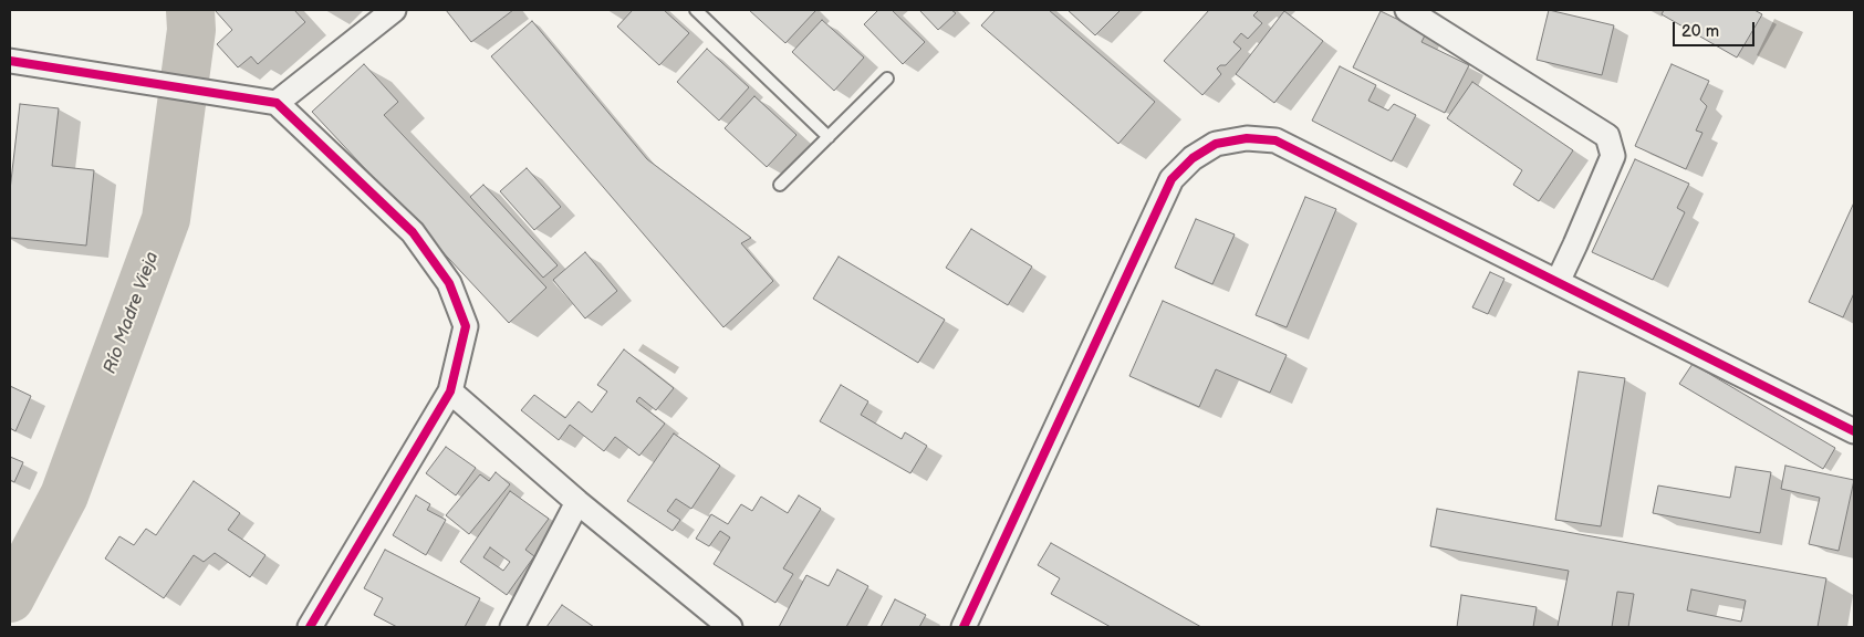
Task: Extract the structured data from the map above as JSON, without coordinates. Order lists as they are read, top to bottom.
{
  "water": ["Río Madre Vieja"],
  "scale_bar": "20 m"
}
